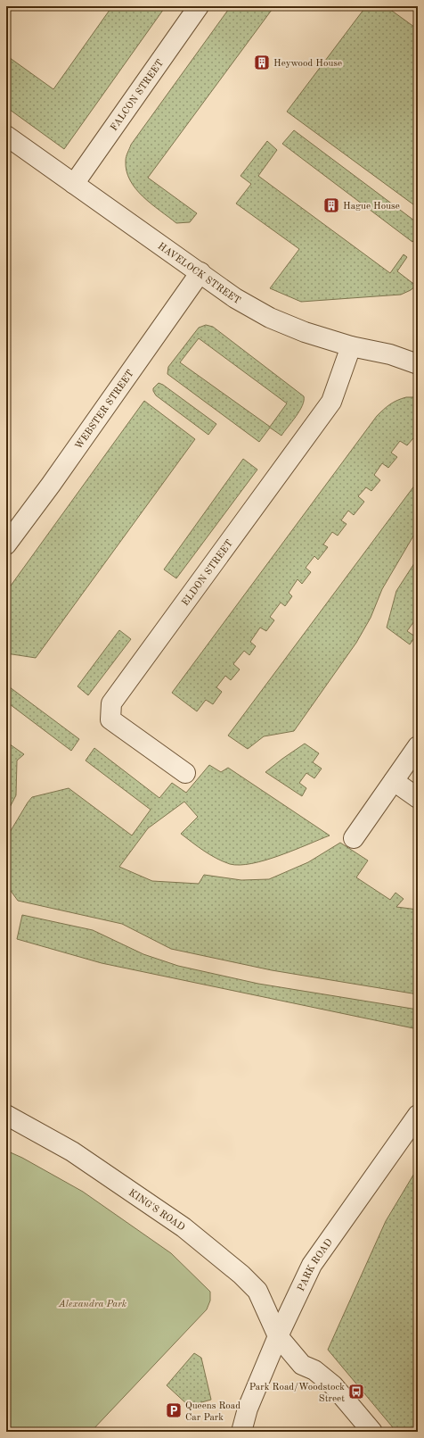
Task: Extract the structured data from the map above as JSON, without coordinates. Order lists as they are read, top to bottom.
{
  "streets": {
    "street": [
      "FALCON STREET",
      "HAVELOCK STREET",
      "WEBSTER STREET",
      "ELDON STREET",
      "KING'S ROAD",
      "PARK ROAD"
    ]
  },
  "crossings": [
    ["FALCON STREET", "HAVELOCK STREET"],
    ["HAVELOCK STREET", "WEBSTER STREET"],
    ["HAVELOCK STREET", "ELDON STREET"],
    ["KING'S ROAD", "PARK ROAD"]
  ],
  "parks": ["Alexandra Park"],
  "places": {
    "building": ["Heywood House", "Hague House"],
    "bus stop": ["Park Road/Woodstock Street"],
    "parking": ["Queens Road Car Park"]
  }
}
